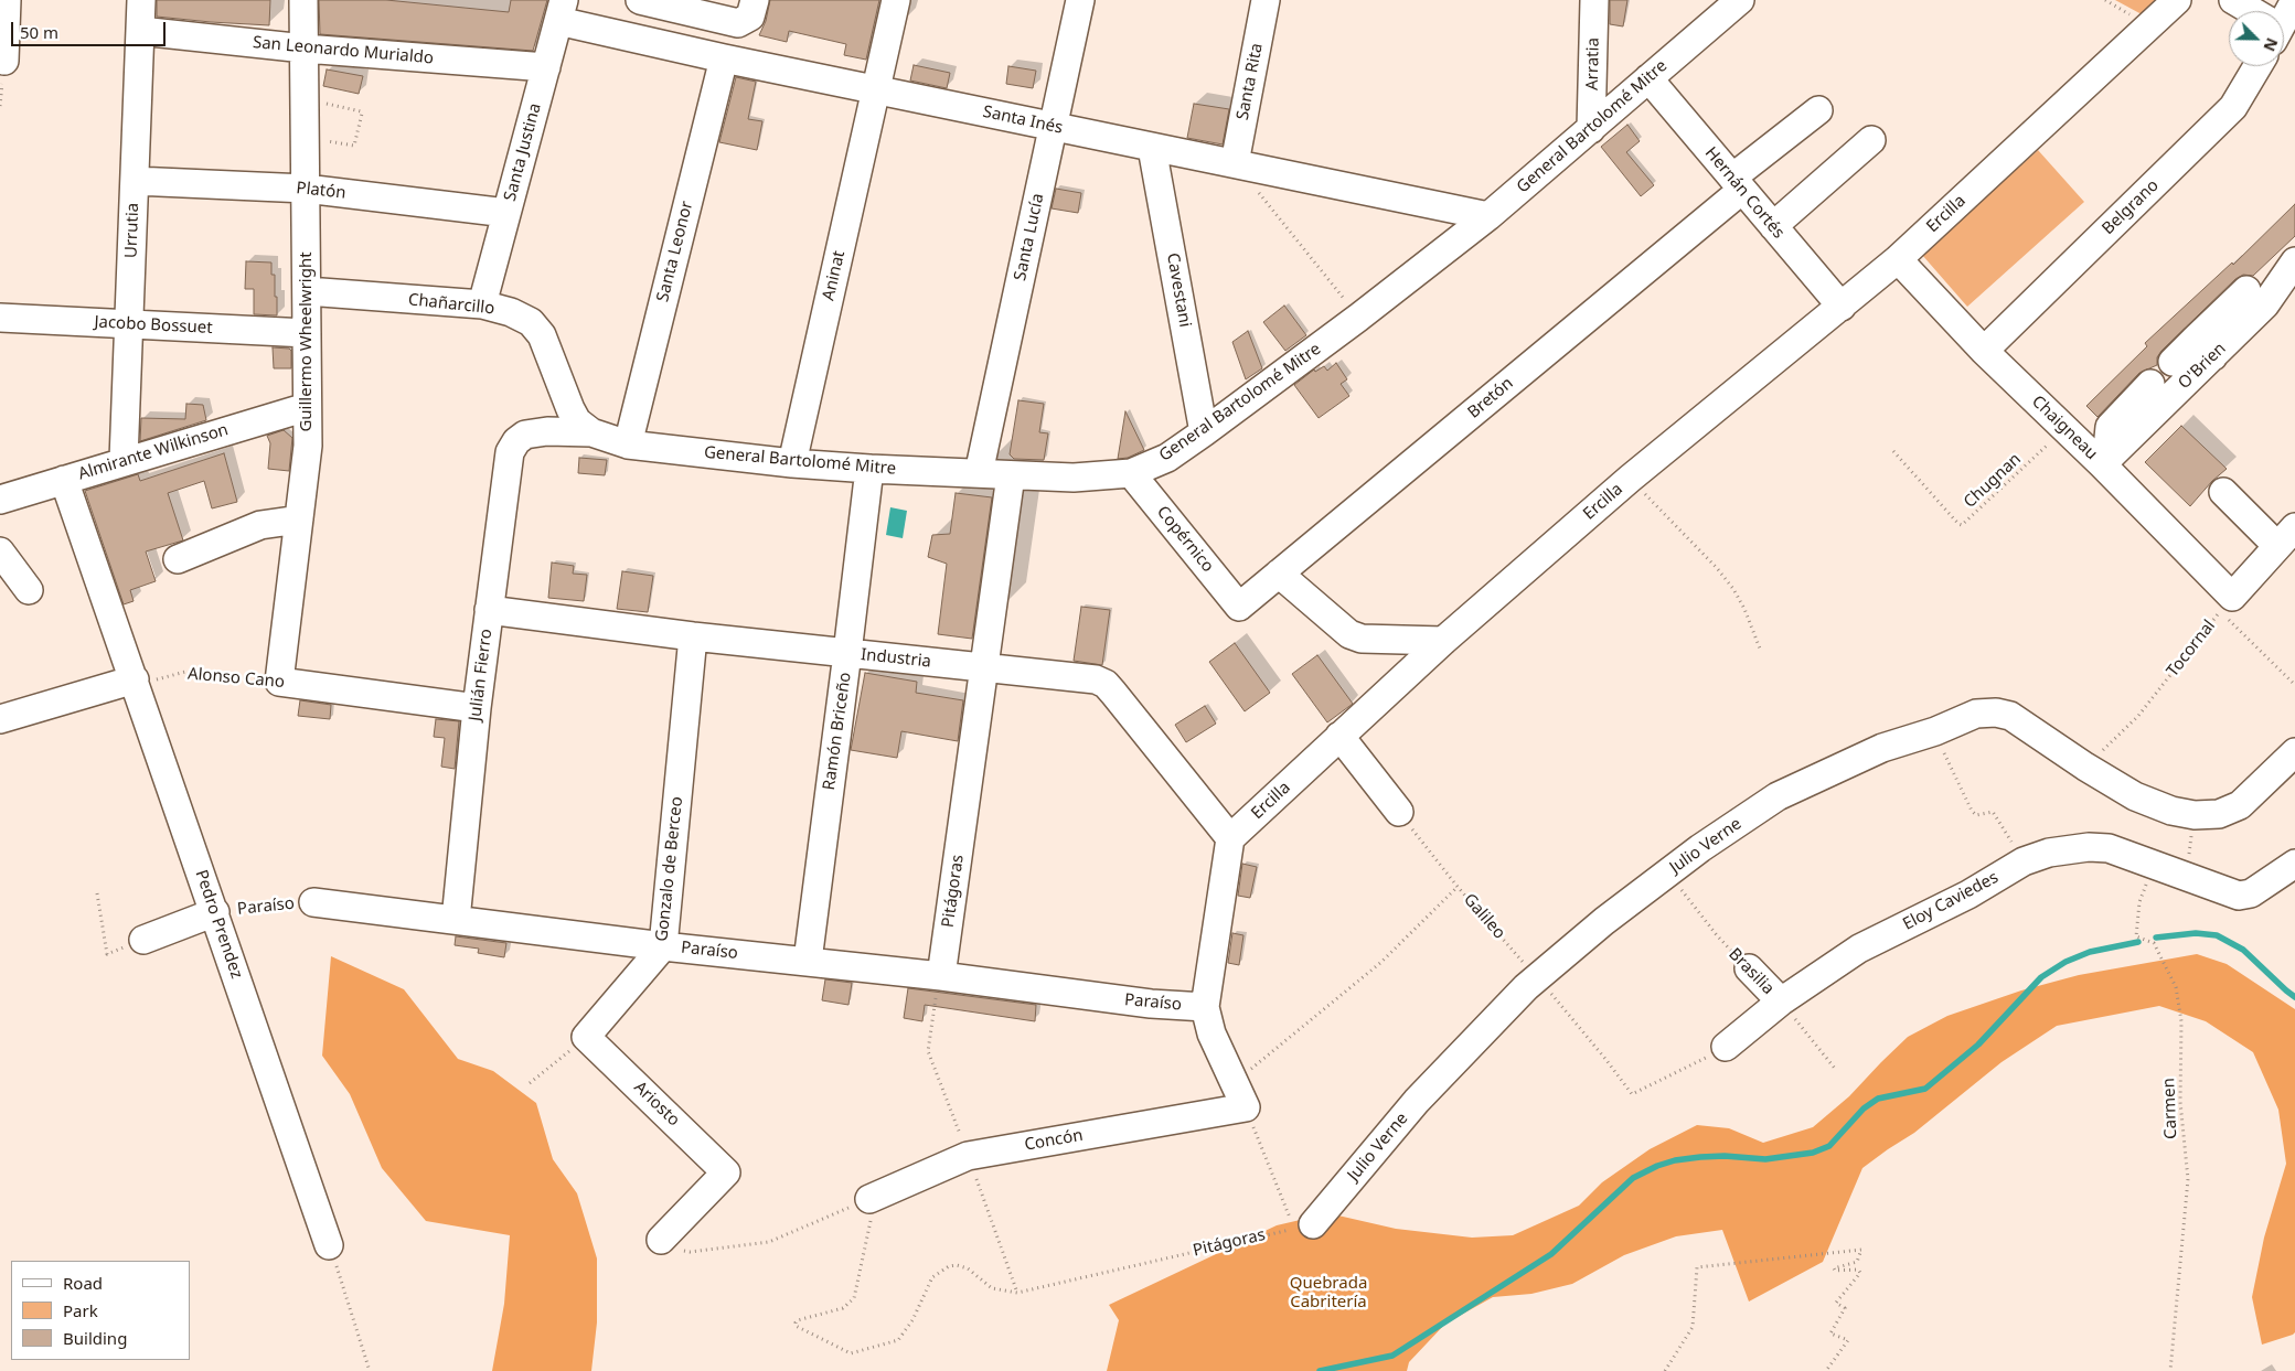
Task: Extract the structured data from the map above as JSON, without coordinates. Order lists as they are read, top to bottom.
{
  "streets": {
    "street": [
      "San Leonardo Murialdo",
      "Arratia",
      "Santa Rita",
      "Santa Inés",
      "General Bartolomé Mitre",
      "Santa Justina",
      "Platón",
      "Hernán Cortés",
      "Belgrano",
      "Ercilla",
      "Urrutia",
      "Santa Lucía",
      "Santa Leonor",
      "Aninat",
      "Cavestani",
      "Chañarcillo",
      "Jacobo Bossuet",
      "Guillermo Wheelwright",
      "O'Brien",
      "Bretón",
      "Chaigneau",
      "Almirante Wilkinson",
      "Copérnico",
      "Industria",
      "Julián Fierro",
      "Alonso Cano",
      "Ramón Briceño",
      "Julio Verne",
      "Gonzalo de Berceo",
      "Pitágoras",
      "Eloy Caviedes",
      "Paraíso",
      "Pedro Prendez",
      "Brasilia",
      "Ariosto",
      "Concón"
    ],
    "path": [
      "Chugnan",
      "Tocornal",
      "Galileo",
      "Carmen"
    ]
  },
  "crossings": [
    ["San Leonardo Murialdo", "Santa Justina"],
    ["San Leonardo Murialdo", "Urrutia"],
    ["San Leonardo Murialdo", "Guillermo Wheelwright"],
    ["Arratia", "General Bartolomé Mitre"],
    ["Santa Rita", "Santa Inés"],
    ["Santa Inés", "General Bartolomé Mitre"],
    ["Santa Inés", "Santa Justina"],
    ["Santa Inés", "Santa Lucía"],
    ["Santa Inés", "Santa Leonor"],
    ["Santa Inés", "Aninat"],
    ["Santa Inés", "Cavestani"],
    ["General Bartolomé Mitre", "Hernán Cortés"],
    ["General Bartolomé Mitre", "Santa Lucía"],
    ["General Bartolomé Mitre", "Santa Leonor"],
    ["General Bartolomé Mitre", "Aninat"],
    ["General Bartolomé Mitre", "Cavestani"],
    ["General Bartolomé Mitre", "Chañarcillo"],
    ["General Bartolomé Mitre", "Copérnico"],
    ["General Bartolomé Mitre", "Julián Fierro"],
    ["General Bartolomé Mitre", "Ramón Briceño"],
    ["General Bartolomé Mitre", "Pitágoras"],
    ["Santa Justina", "Platón"],
    ["Santa Justina", "Chañarcillo"],
    ["Platón", "Urrutia"],
    ["Platón", "Guillermo Wheelwright"],
    ["Hernán Cortés", "Ercilla"],
    ["Hernán Cortés", "Bretón"],
    ["Belgrano", "Chaigneau"],
    ["Ercilla", "Chaigneau"],
    ["Ercilla", "Industria"],
    ["Urrutia", "Jacobo Bossuet"],
    ["Urrutia", "Almirante Wilkinson"],
    ["Chañarcillo", "Guillermo Wheelwright"],
    ["Jacobo Bossuet", "Guillermo Wheelwright"],
    ["Guillermo Wheelwright", "Almirante Wilkinson"],
    ["Guillermo Wheelwright", "Alonso Cano"],
    ["O'Brien", "Chaigneau"],
    ["Bretón", "Copérnico"],
    ["Chaigneau", "Chugnan"],
    ["Chaigneau", "Tocornal"],
    ["Almirante Wilkinson", "Pedro Prendez"],
    ["Tocornal", "Julio Verne"],
    ["Industria", "Julián Fierro"],
    ["Industria", "Ramón Briceño"],
    ["Industria", "Gonzalo de Berceo"],
    ["Industria", "Pitágoras"],
    ["Julián Fierro", "Alonso Cano"],
    ["Julián Fierro", "Paraíso"],
    ["Alonso Cano", "Pedro Prendez"],
    ["Ramón Briceño", "Paraíso"],
    ["Julio Verne", "Pitágoras"],
    ["Julio Verne", "Galileo"],
    ["Julio Verne", "Brasilia"],
    ["Gonzalo de Berceo", "Paraíso"],
    ["Gonzalo de Berceo", "Ariosto"],
    ["Pitágoras", "Paraíso"],
    ["Pitágoras", "Concón"],
    ["Eloy Caviedes", "Galileo"],
    ["Eloy Caviedes", "Brasilia"],
    ["Eloy Caviedes", "Carmen"],
    ["Paraíso", "Pedro Prendez"]
  ],
  "parks": ["Quebrada Cabritería"],
  "legend": ["Road", "Park", "Building"],
  "scale_bar": "50 m",
  "north": "bottom right"
}
